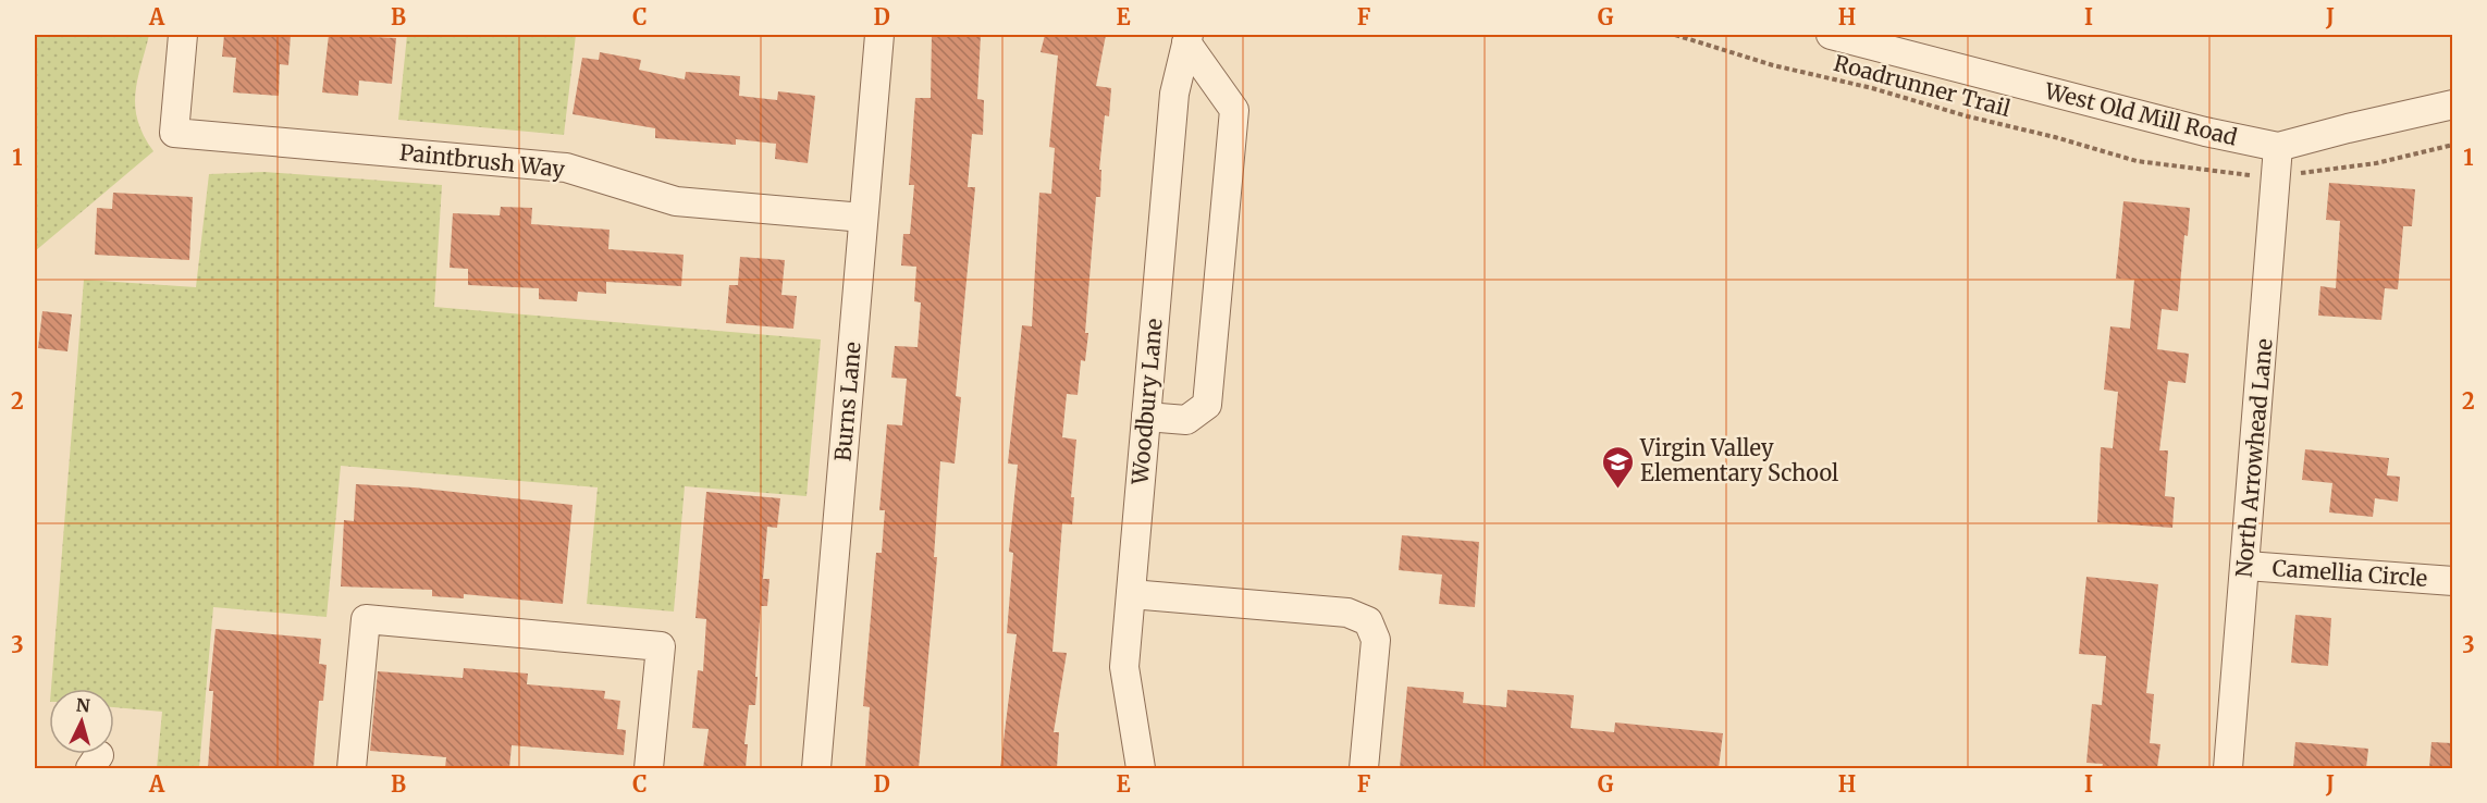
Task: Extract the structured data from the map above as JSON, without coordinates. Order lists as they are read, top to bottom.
{
  "streets": {
    "street": [
      "West Old Mill Road",
      "Paintbrush Way",
      "Burns Lane",
      "Woodbury Lane",
      "North Arrowhead Lane",
      "Camellia Circle"
    ],
    "path": ["Roadrunner Trail"]
  },
  "crossings": [
    ["West Old Mill Road", "North Arrowhead Lane"],
    ["Paintbrush Way", "Burns Lane"],
    ["North Arrowhead Lane", "Camellia Circle"]
  ],
  "places": {
    "school or university": ["Virgin Valley Elementary School"]
  },
  "north": "top",
  "grid": {
    "columns": [
      "A",
      "B",
      "C",
      "D",
      "E",
      "F",
      "G",
      "H",
      "I",
      "J"
    ],
    "rows": ["1", "2", "3"]
  }
}
